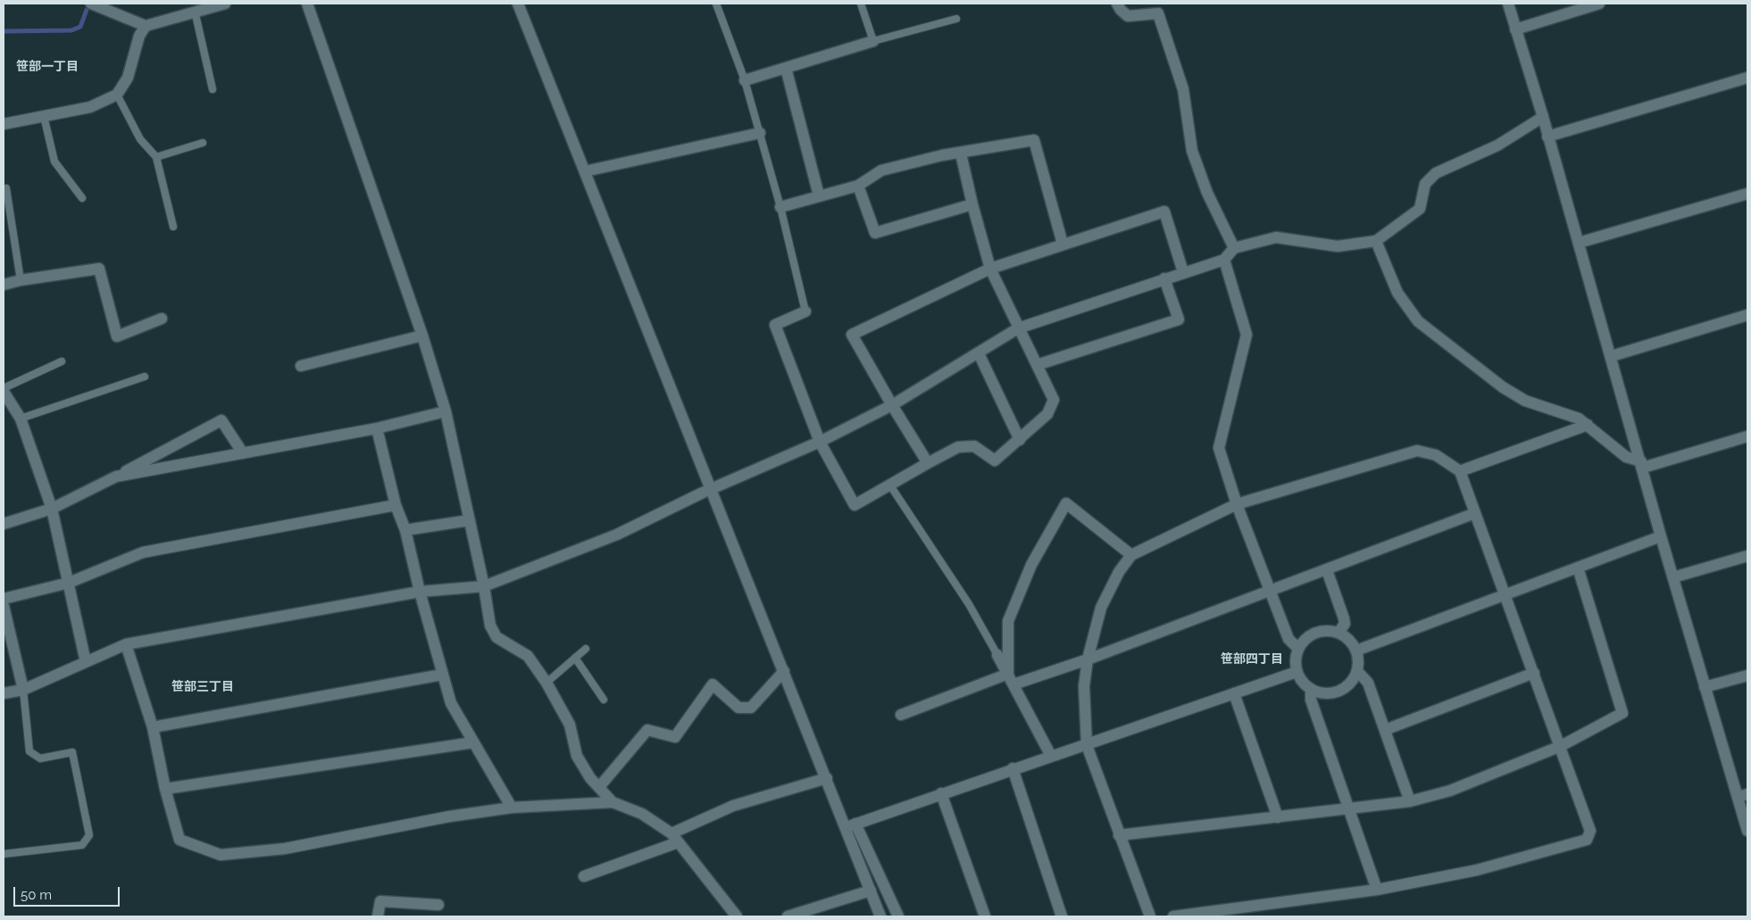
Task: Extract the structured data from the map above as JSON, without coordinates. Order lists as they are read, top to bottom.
{
  "districts": ["笹部一丁目", "笹部四丁目", "笹部三丁目"],
  "scale_bar": "50 m"
}
